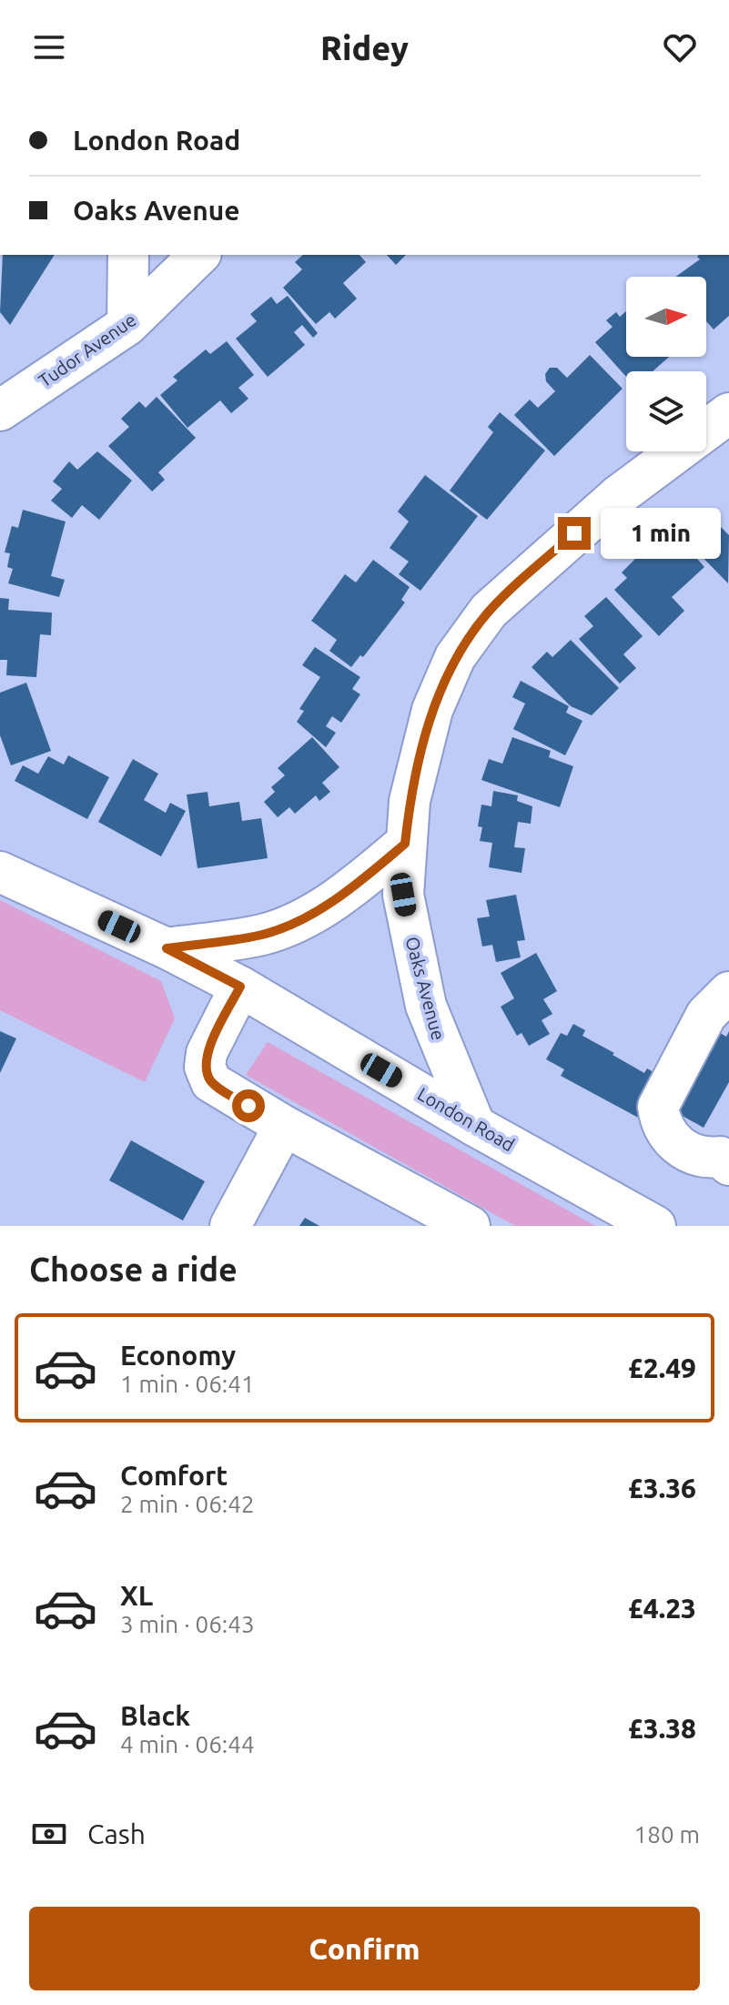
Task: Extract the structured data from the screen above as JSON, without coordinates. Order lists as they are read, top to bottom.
{
  "streets": {
    "main road": ["Tudor Avenue", "Oaks Avenue", "London Road"]
  },
  "crossings": [
    ["Oaks Avenue", "London Road"]
  ],
  "north": "right",
  "page": {
    "header": "Ridey",
    "banner": ["London Road", "Oaks Avenue"],
    "bubble": "1 min",
    "heading": "Choose a ride",
    "list": [
      {
        "name": "Economy",
        "note": "1 min · 06:41",
        "value": "£2.49"
      },
      {
        "name": "Comfort",
        "note": "2 min · 06:42",
        "value": "£3.36"
      },
      {
        "name": "XL",
        "note": "3 min · 06:43",
        "value": "£4.23"
      },
      {
        "name": "Black",
        "note": "4 min · 06:44",
        "value": "£3.38"
      }
    ],
    "pay": ["Cash", "180 m"],
    "buttons": "Confirm"
  }
}
